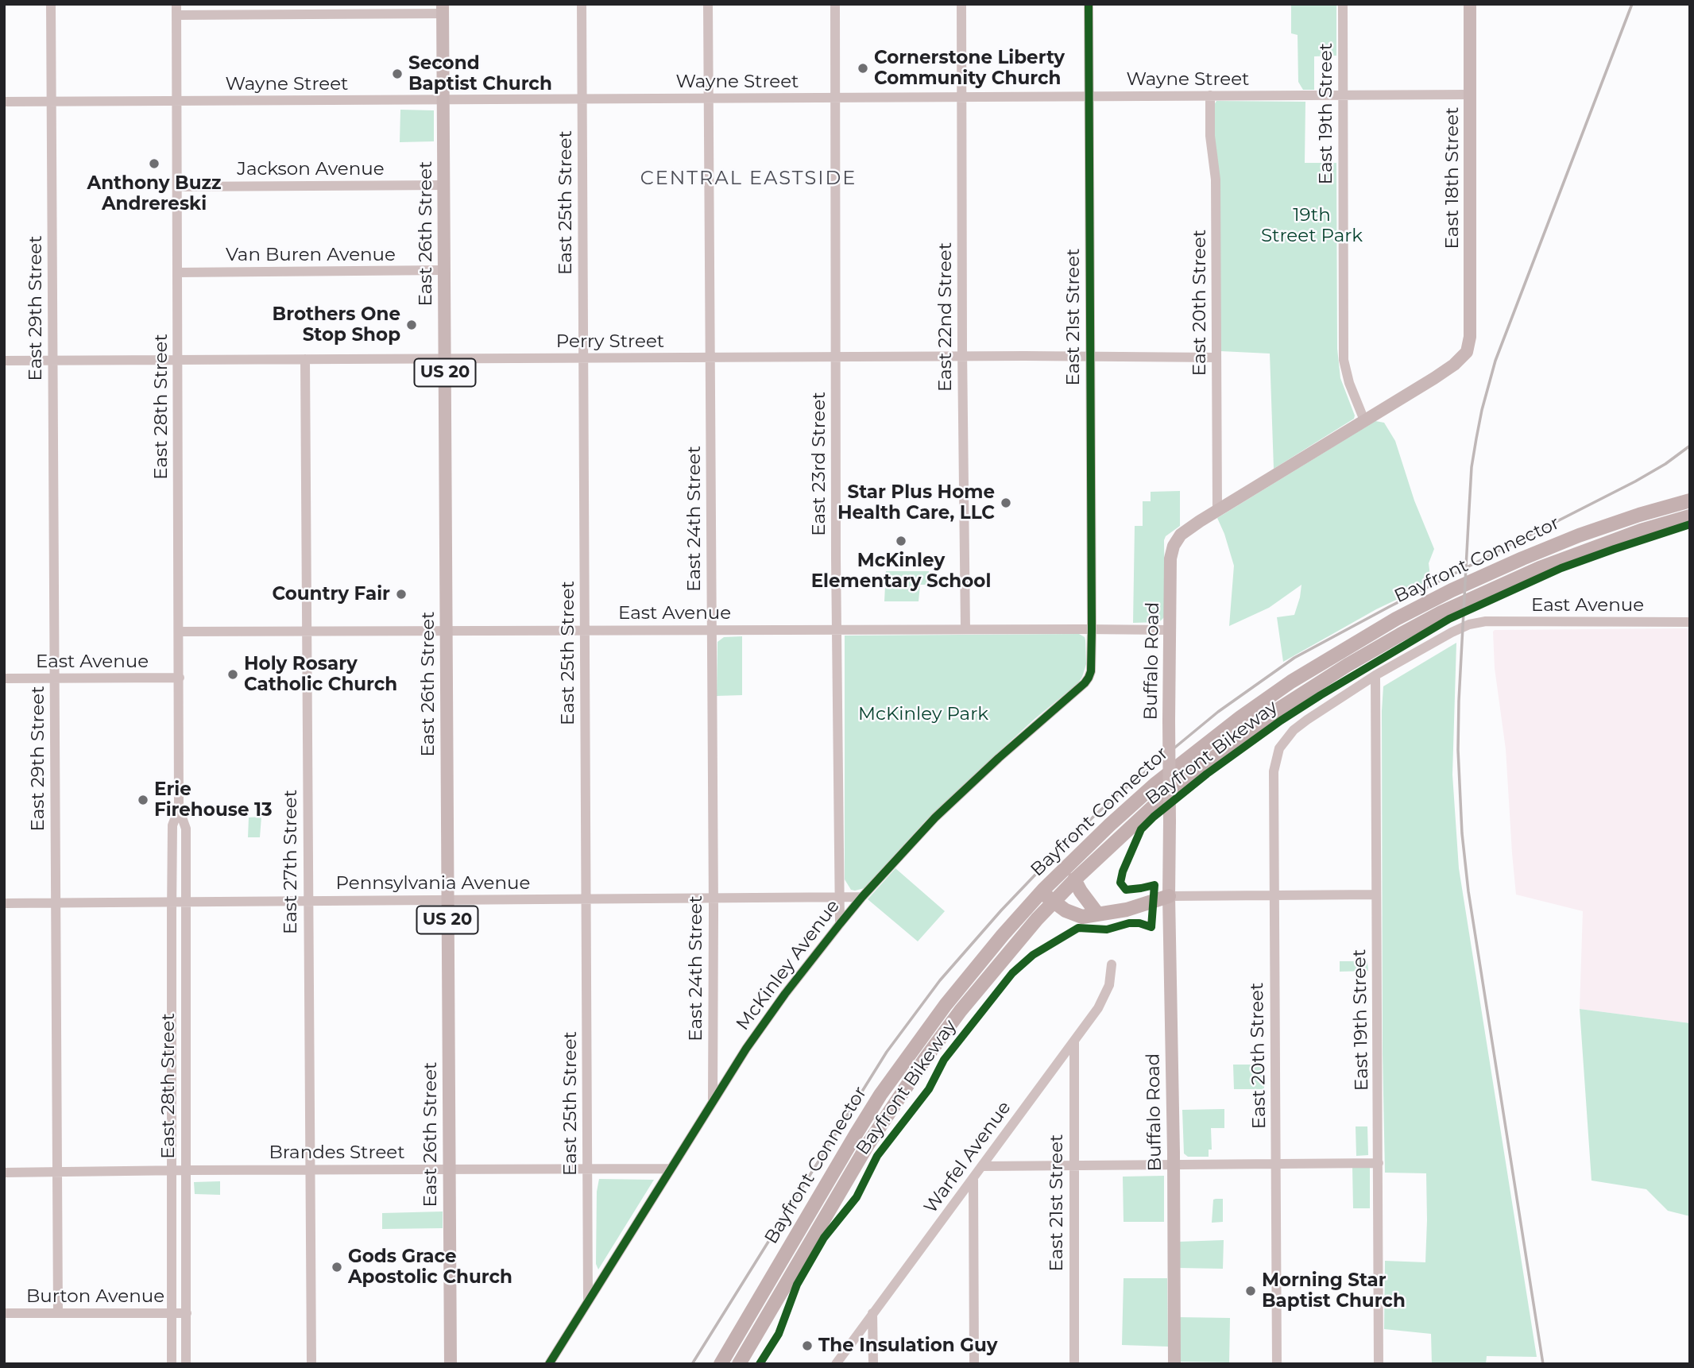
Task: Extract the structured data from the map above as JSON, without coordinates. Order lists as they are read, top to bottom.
{
  "streets": {
    "highway": ["Bayfront Connector"],
    "main road": [
      "East 18th Street",
      "East 26th Street",
      "US 20",
      "Buffalo Road"
    ],
    "street": [
      "Wayne Street",
      "East 19th Street",
      "Jackson Avenue",
      "East 25th Street",
      "Van Buren Avenue",
      "East 20th Street",
      "East 29th Street",
      "East 22nd Street",
      "East 21st Street",
      "Perry Street",
      "East 28th Street",
      "East 23rd Street",
      "East 24th Street",
      "East Avenue",
      "East 27th Street",
      "Pennsylvania Avenue",
      "McKinley Avenue",
      "Brandes Street",
      "Warfel Avenue",
      "Burton Avenue"
    ],
    "cycle path": ["Bayfront Bikeway"]
  },
  "crossings": [
    ["Wayne Street", "East 19th Street"],
    ["Wayne Street", "East 18th Street"],
    ["Wayne Street", "East 25th Street"],
    ["Wayne Street", "East 26th Street"],
    ["Wayne Street", "East 20th Street"],
    ["Wayne Street", "East 29th Street"],
    ["Wayne Street", "East 22nd Street"],
    ["Wayne Street", "East 21st Street"],
    ["Wayne Street", "East 28th Street"],
    ["Wayne Street", "East 23rd Street"],
    ["Wayne Street", "East 24th Street"],
    ["East 19th Street", "East Avenue"],
    ["East 19th Street", "Buffalo Road"],
    ["Jackson Avenue", "East 26th Street"],
    ["Jackson Avenue", "East 28th Street"],
    ["East 18th Street", "Buffalo Road"],
    ["East 25th Street", "Perry Street"],
    ["East 25th Street", "East Avenue"],
    ["East 25th Street", "Pennsylvania Avenue"],
    ["East 25th Street", "McKinley Avenue"],
    ["East 25th Street", "Brandes Street"],
    ["East 26th Street", "Van Buren Avenue"],
    ["East 26th Street", "Perry Street"],
    ["East 26th Street", "East Avenue"],
    ["East 26th Street", "Pennsylvania Avenue"],
    ["East 26th Street", "Brandes Street"],
    ["Van Buren Avenue", "East 28th Street"],
    ["East 20th Street", "Perry Street"],
    ["East 20th Street", "East Avenue"],
    ["East 20th Street", "Buffalo Road"],
    ["East 29th Street", "Perry Street"],
    ["East 29th Street", "East Avenue"],
    ["East 29th Street", "Pennsylvania Avenue"],
    ["East 29th Street", "Brandes Street"],
    ["East 29th Street", "Burton Avenue"],
    ["East 22nd Street", "Perry Street"],
    ["East 22nd Street", "East Avenue"],
    ["East 21st Street", "Perry Street"],
    ["East 21st Street", "East Avenue"],
    ["East 21st Street", "McKinley Avenue"],
    ["East 21st Street", "Warfel Avenue"],
    ["Perry Street", "East 28th Street"],
    ["Perry Street", "East 23rd Street"],
    ["Perry Street", "East 24th Street"],
    ["Perry Street", "East 27th Street"],
    ["East 28th Street", "East Avenue"],
    ["East 28th Street", "Pennsylvania Avenue"],
    ["East 28th Street", "Brandes Street"],
    ["East 28th Street", "Burton Avenue"],
    ["East 23rd Street", "East Avenue"],
    ["East 23rd Street", "Pennsylvania Avenue"],
    ["East 23rd Street", "McKinley Avenue"],
    ["East 24th Street", "East Avenue"],
    ["East 24th Street", "Pennsylvania Avenue"],
    ["East 24th Street", "McKinley Avenue"],
    ["East Avenue", "Buffalo Road"],
    ["East Avenue", "East 27th Street"],
    ["East Avenue", "McKinley Avenue"],
    ["East 27th Street", "Pennsylvania Avenue"],
    ["East 27th Street", "Brandes Street"],
    ["Pennsylvania Avenue", "McKinley Avenue"],
    ["McKinley Avenue", "Brandes Street"]
  ],
  "districts": ["CENTRAL EASTSIDE"],
  "parks": ["19th Street Park", "McKinley Park"],
  "places": [
    "Cornerstone Liberty Community Church",
    "Second Baptist Church",
    "Anthony Buzz Andrereski",
    "Brothers One Stop Shop",
    "Star Plus Home Health Care, LLC",
    "McKinley Elementary School",
    "Country Fair",
    "Holy Rosary Catholic Church",
    "Erie Firehouse 13",
    "Gods Grace Apostolic Church",
    "Morning Star Baptist Church",
    "The Insulation Guy"
  ]
}
